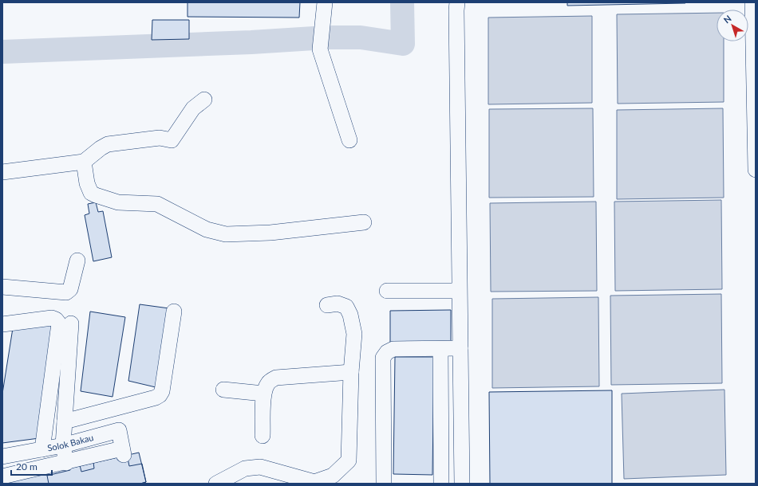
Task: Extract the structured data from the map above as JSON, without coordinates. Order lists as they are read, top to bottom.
{
  "streets": {
    "street": ["Solok Bakau"]
  },
  "scale_bar": "20 m",
  "north": "top left"
}
